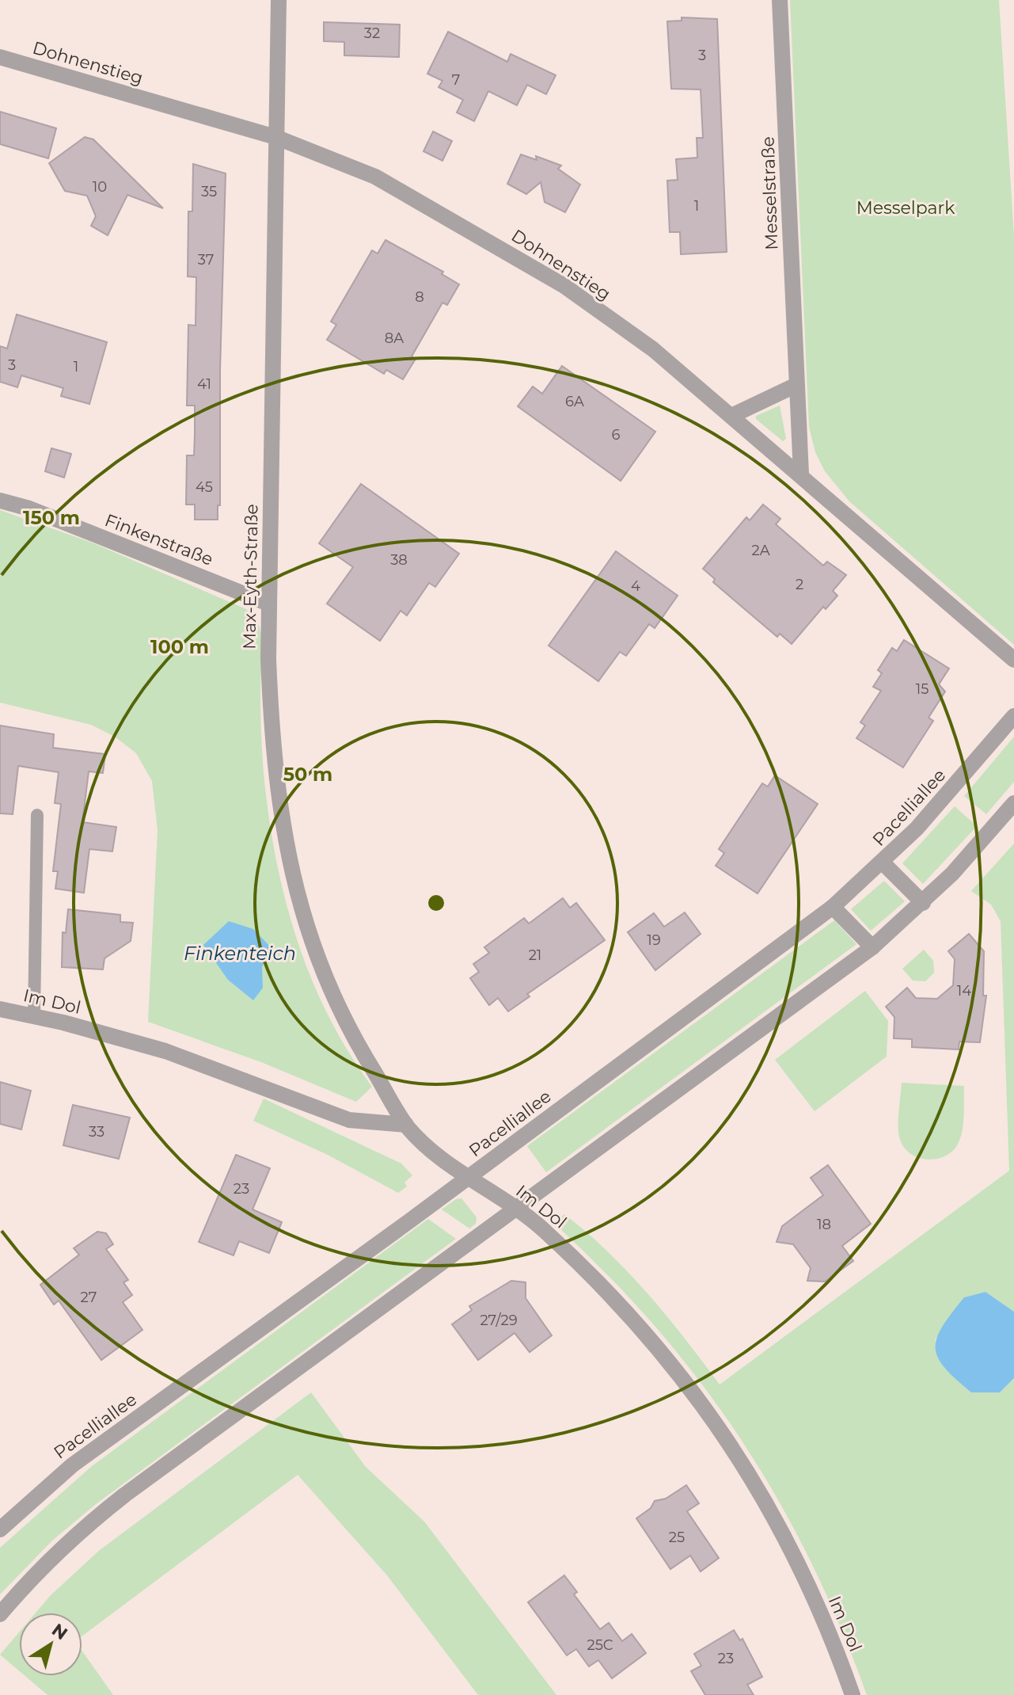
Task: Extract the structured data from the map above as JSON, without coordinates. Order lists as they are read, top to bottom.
{
  "streets": {
    "street": [
      "Dohnenstieg",
      "Messelstraße",
      "Finkenstraße",
      "Max-Eyth-Straße",
      "Pacelliallee",
      "Im Dol"
    ]
  },
  "crossings": [
    ["Dohnenstieg", "Messelstraße"],
    ["Dohnenstieg", "Max-Eyth-Straße"],
    ["Finkenstraße", "Max-Eyth-Straße"],
    ["Max-Eyth-Straße", "Im Dol"],
    ["Pacelliallee", "Im Dol"]
  ],
  "water": ["Finkenteich"],
  "parks": ["Messelpark"],
  "house_numbers": [
    "32",
    "3",
    "7",
    "10",
    "35",
    "1",
    "37",
    "8",
    "8A",
    "3",
    "1",
    "41",
    "6A",
    "6",
    "45",
    "2A",
    "38",
    "2",
    "4",
    "15",
    "19",
    "21",
    "14",
    "33",
    "23",
    "18",
    "27",
    "27/29",
    "25",
    "25C",
    "23"
  ],
  "north": "top right",
  "rings": ["150 m", "100 m", "50 m"]
}
